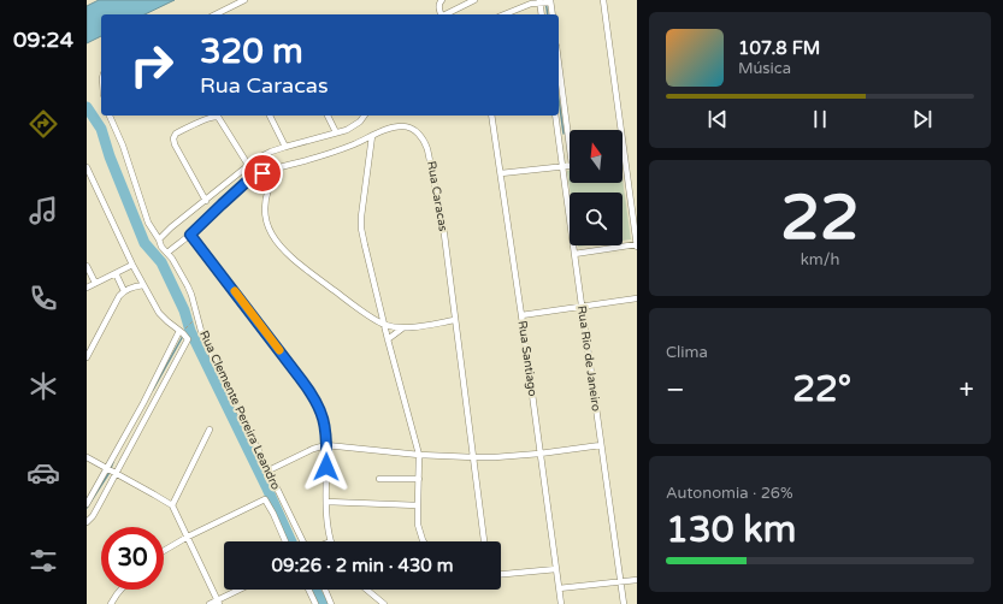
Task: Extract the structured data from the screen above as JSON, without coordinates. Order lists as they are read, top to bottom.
{
  "streets": {
    "street": [
      "Rua Caracas",
      "Rua Santiago",
      "Rua Rio de Janeiro",
      "Rua Clemente Pereira Leandro"
    ]
  },
  "crossings": [
    ["Rua Caracas", "Rua Clemente Pereira Leandro"]
  ],
  "north": "top",
  "page": {
    "tabs": "09:24",
    "turn": ["320 m", "Rua Caracas"],
    "song": ["107.8 FM", "Música"],
    "tile": [
      ["22", "km/h"],
      "Clima",
      ["Autonomia · 26%", "130 km"]
    ],
    "heat": ["−", "22°", "+"],
    "limit": "30",
    "trip": "09:26 · 2 min · 430 m"
  }
}
